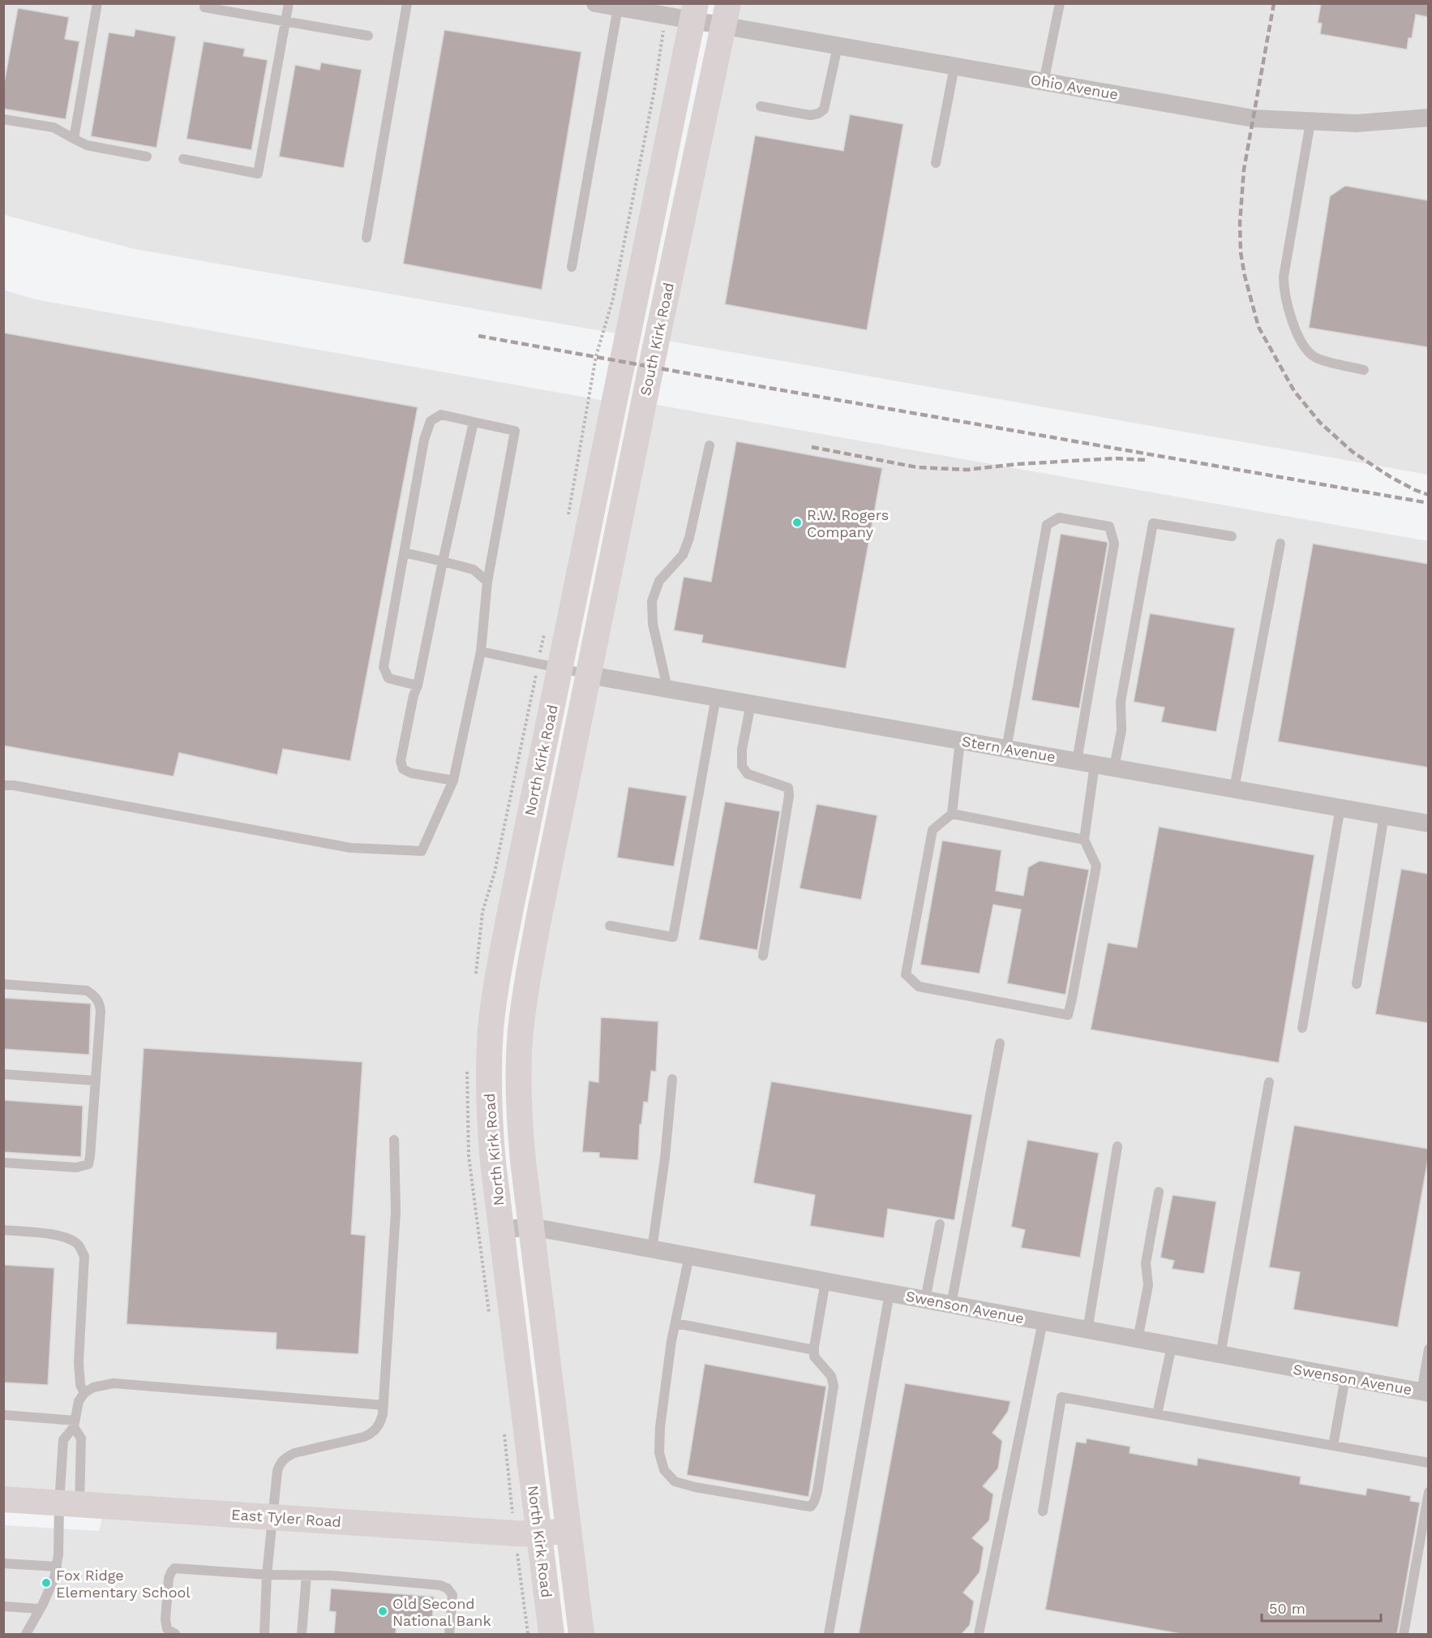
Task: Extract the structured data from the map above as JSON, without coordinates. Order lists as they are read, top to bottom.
{
  "streets": {
    "main road": ["South Kirk Road", "North Kirk Road", "East Tyler Road"],
    "street": ["Ohio Avenue", "Stern Avenue", "Swenson Avenue"]
  },
  "crossings": [
    ["Ohio Avenue", "South Kirk Road"],
    ["South Kirk Road", "Stern Avenue"],
    ["South Kirk Road", "North Kirk Road"],
    ["Stern Avenue", "North Kirk Road"],
    ["North Kirk Road", "Swenson Avenue"],
    ["North Kirk Road", "East Tyler Road"]
  ],
  "places": ["R.W. Rogers Company", "Fox Ridge Elementary School", "Old Second National Bank"],
  "scale_bar": "50 m"
}
